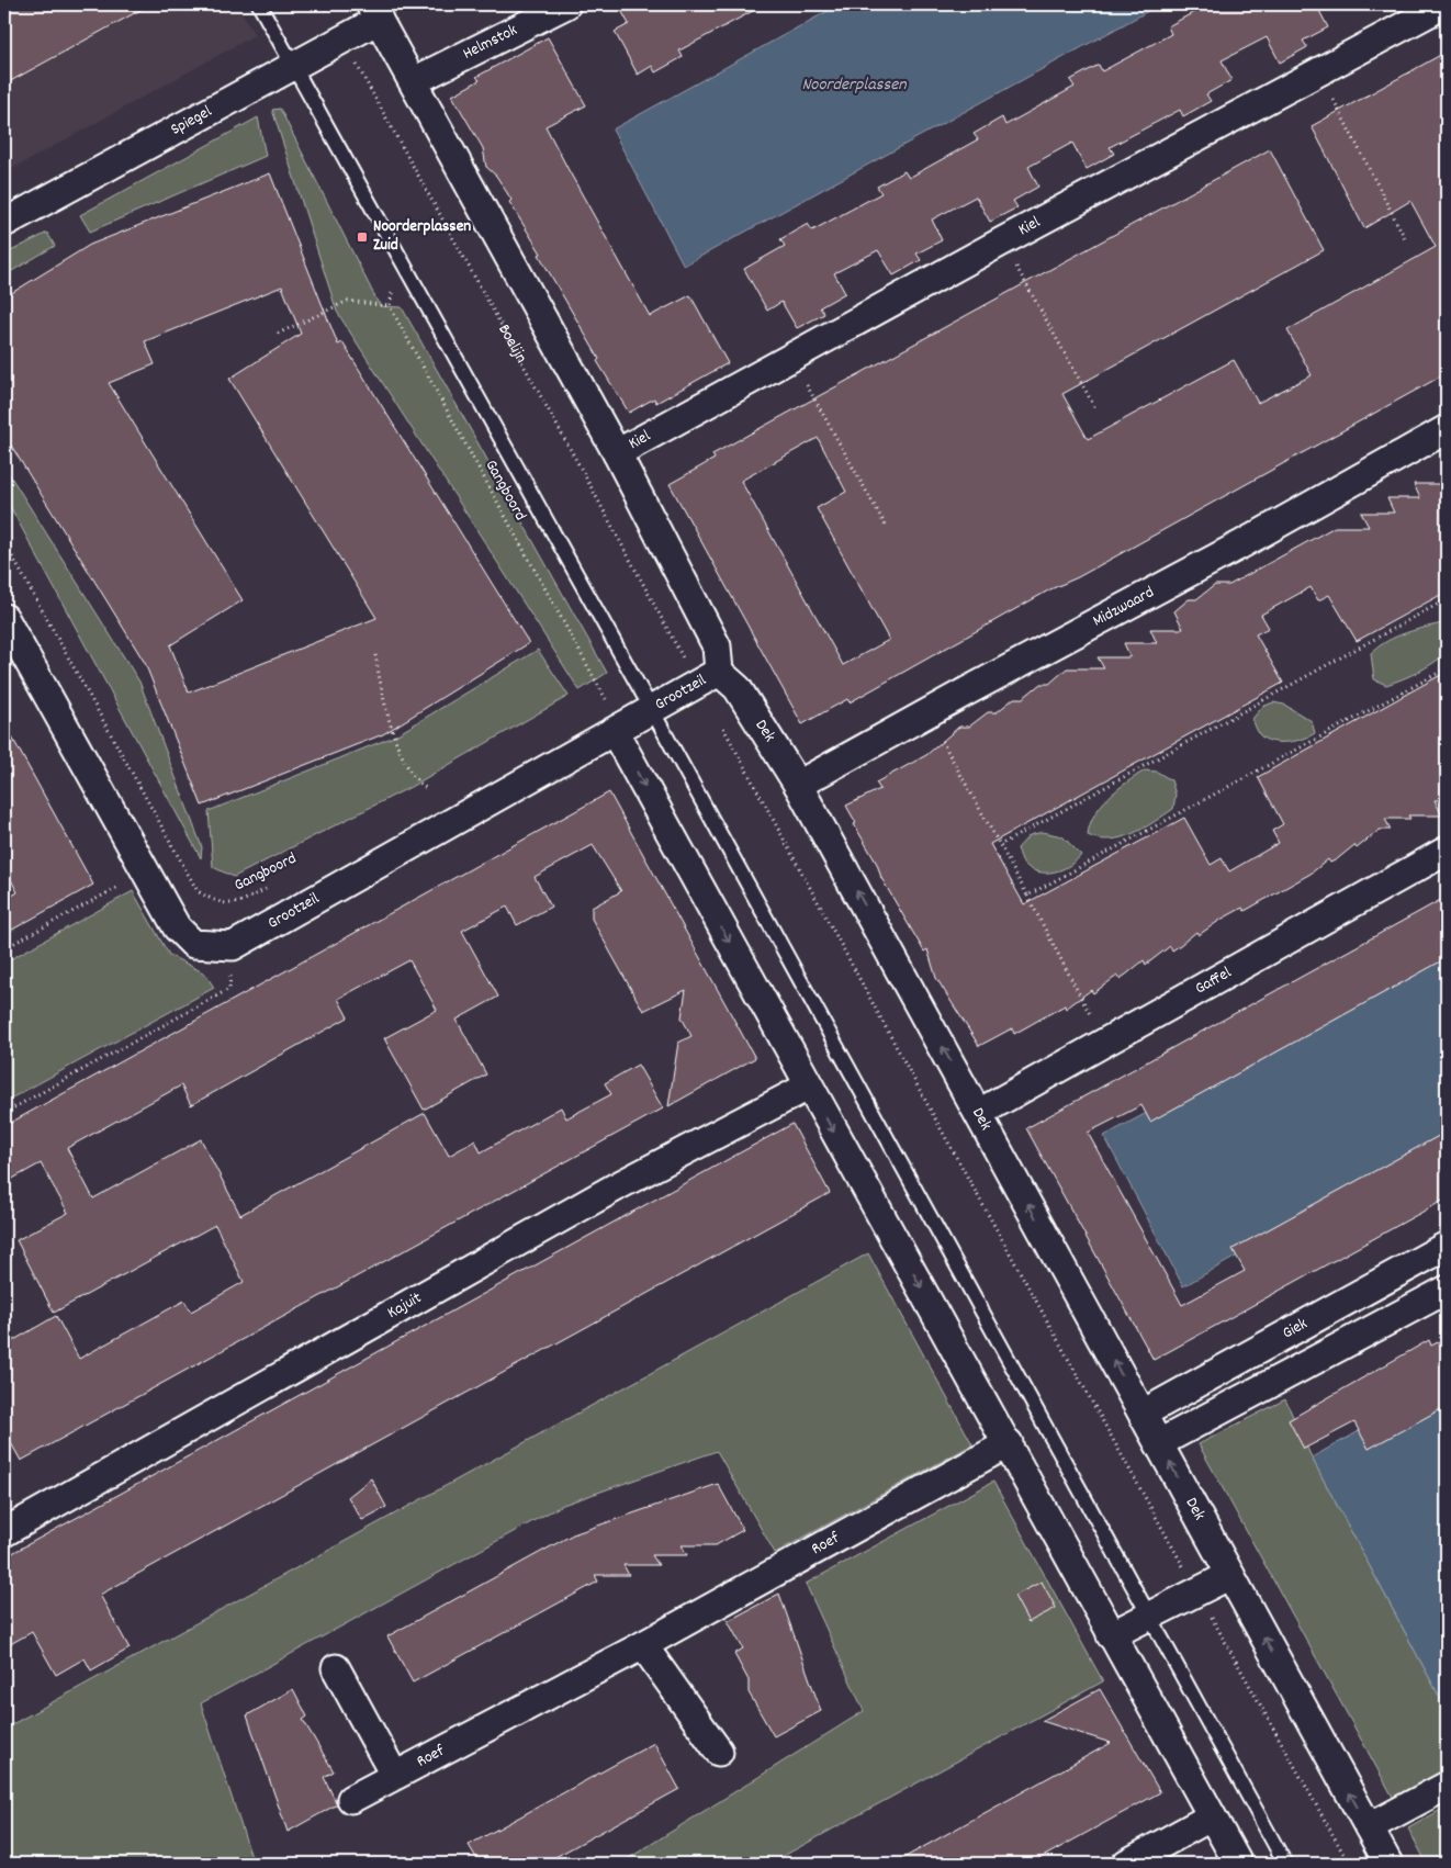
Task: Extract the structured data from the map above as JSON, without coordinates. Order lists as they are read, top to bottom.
{
  "streets": {
    "street": [
      "Helmstok",
      "Spiegel",
      "Kiel",
      "Midzwaard",
      "Grootzeil",
      "Dek",
      "Gaffel",
      "Kajuit",
      "Giek",
      "Roef"
    ],
    "path": ["Boelijn", "Gangboord"]
  },
  "crossings": [
    ["Spiegel", "Boelijn"],
    ["Boelijn", "Gangboord"],
    ["Midzwaard", "Dek"],
    ["Grootzeil", "Dek"],
    ["Dek", "Gaffel"],
    ["Dek", "Giek"]
  ],
  "water": ["Noorderplassen"],
  "places": {
    "transit": ["Noorderplassen Zuid"]
  }
}
